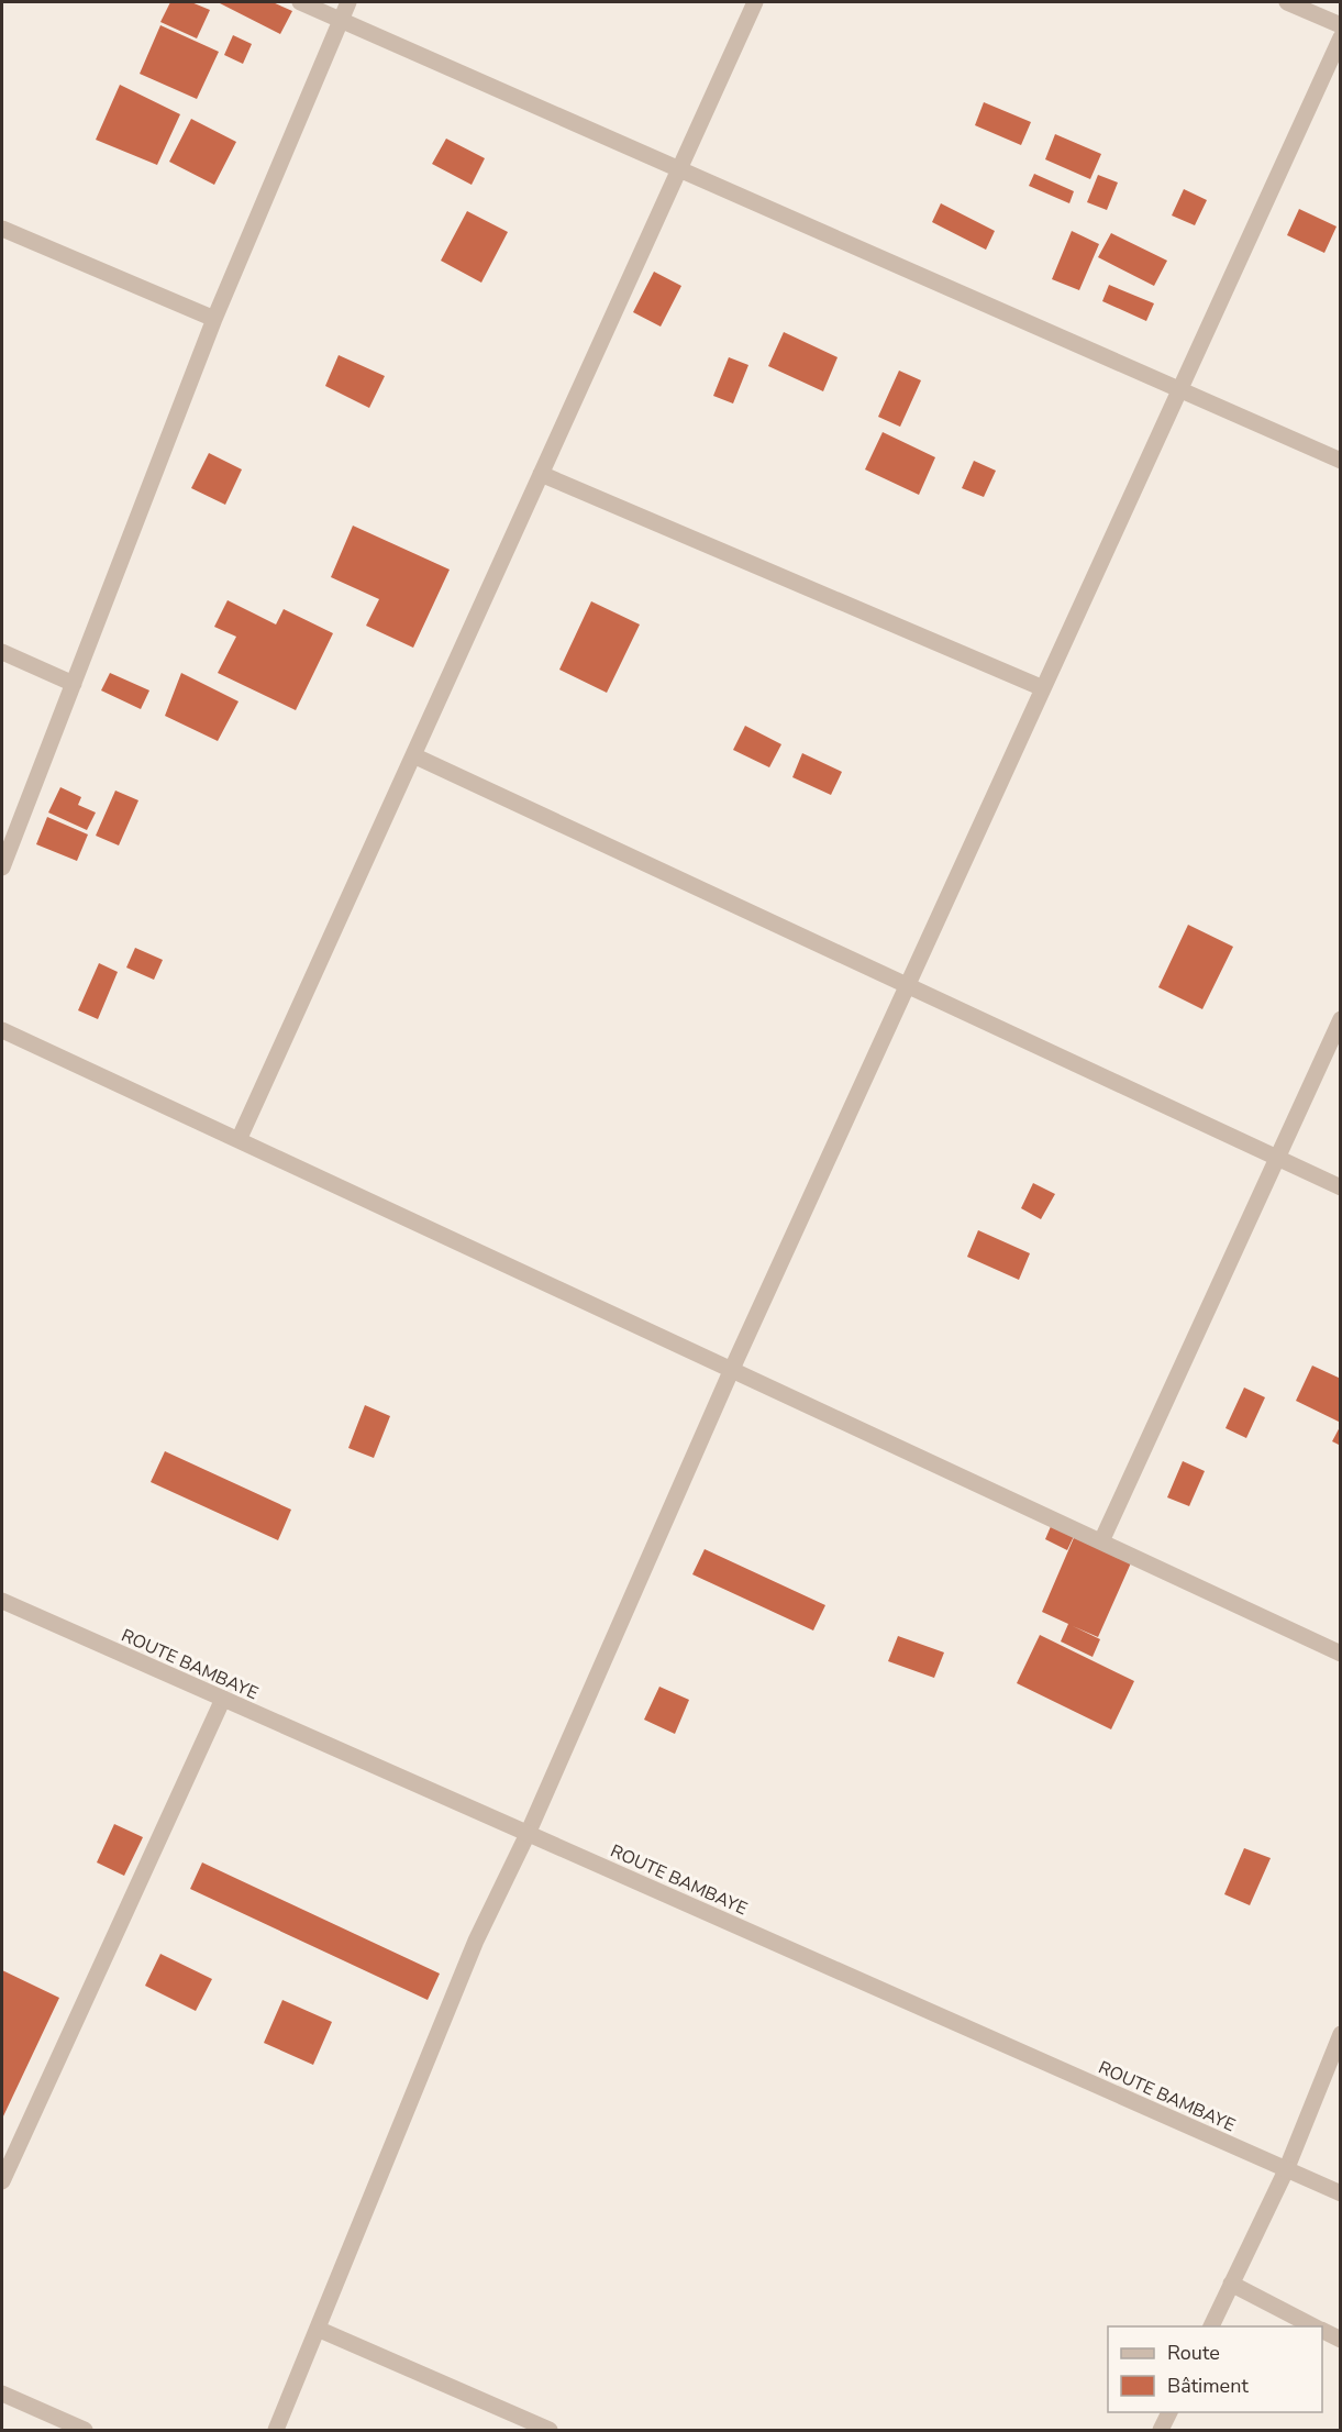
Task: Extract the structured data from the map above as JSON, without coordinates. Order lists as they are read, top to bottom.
{
  "streets": {
    "street": ["ROUTE BAMBAYE"]
  },
  "legend": ["Route", "Bâtiment"]
}
